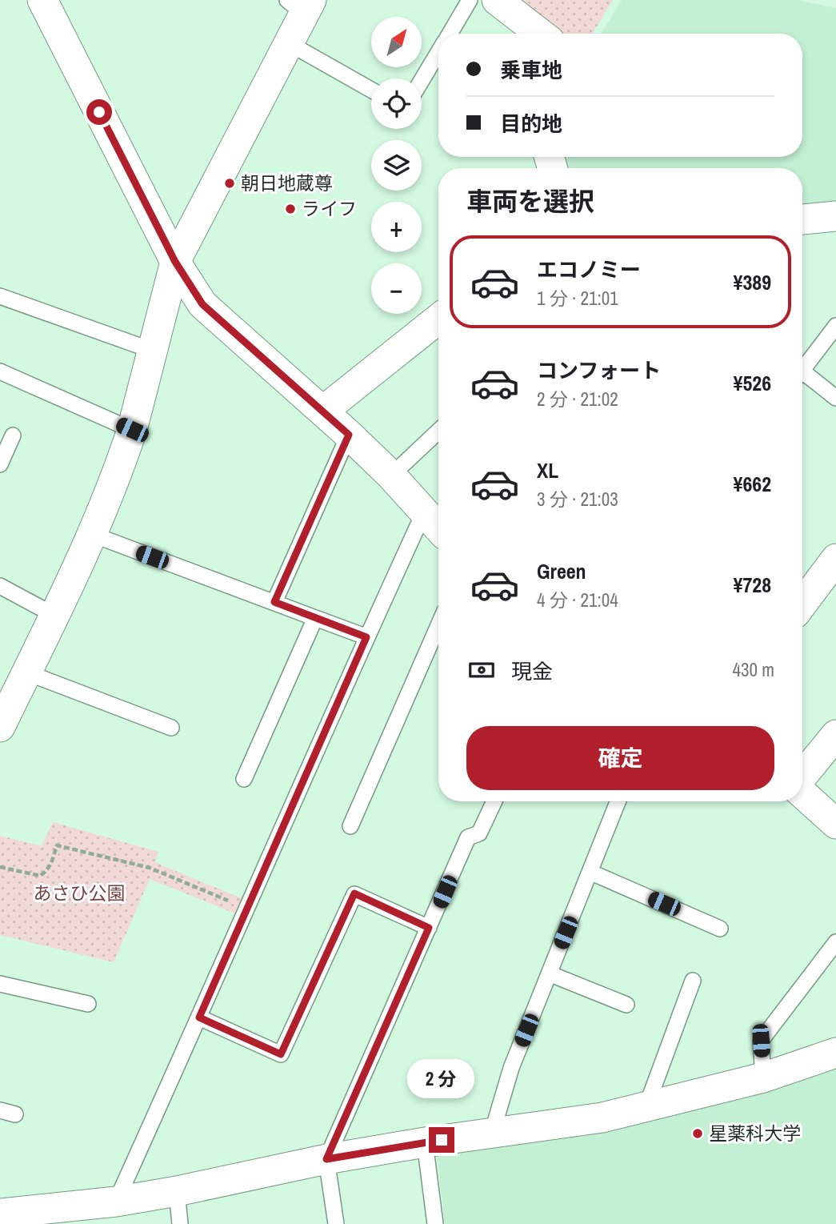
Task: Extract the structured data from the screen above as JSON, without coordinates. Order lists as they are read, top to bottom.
{
  "parks": ["あさひ公園"],
  "places": ["朝日地蔵尊", "ライフ", "星薬科大学"],
  "north": "top right",
  "page": {
    "map_buttons": ["+", "−"],
    "banner": ["乗車地", "目的地"],
    "heading": "車両を選択",
    "list": [
      {
        "name": "エコノミー",
        "note": "1 分 · 21:01",
        "value": "¥389"
      },
      {
        "name": "コンフォート",
        "note": "2 分 · 21:02",
        "value": "¥526"
      },
      {
        "name": "XL",
        "note": "3 分 · 21:03",
        "value": "¥662"
      },
      {
        "name": "Green",
        "note": "4 分 · 21:04",
        "value": "¥728"
      }
    ],
    "pay": ["現金", "430 m"],
    "buttons": "確定",
    "bubble": "2 分"
  }
}
